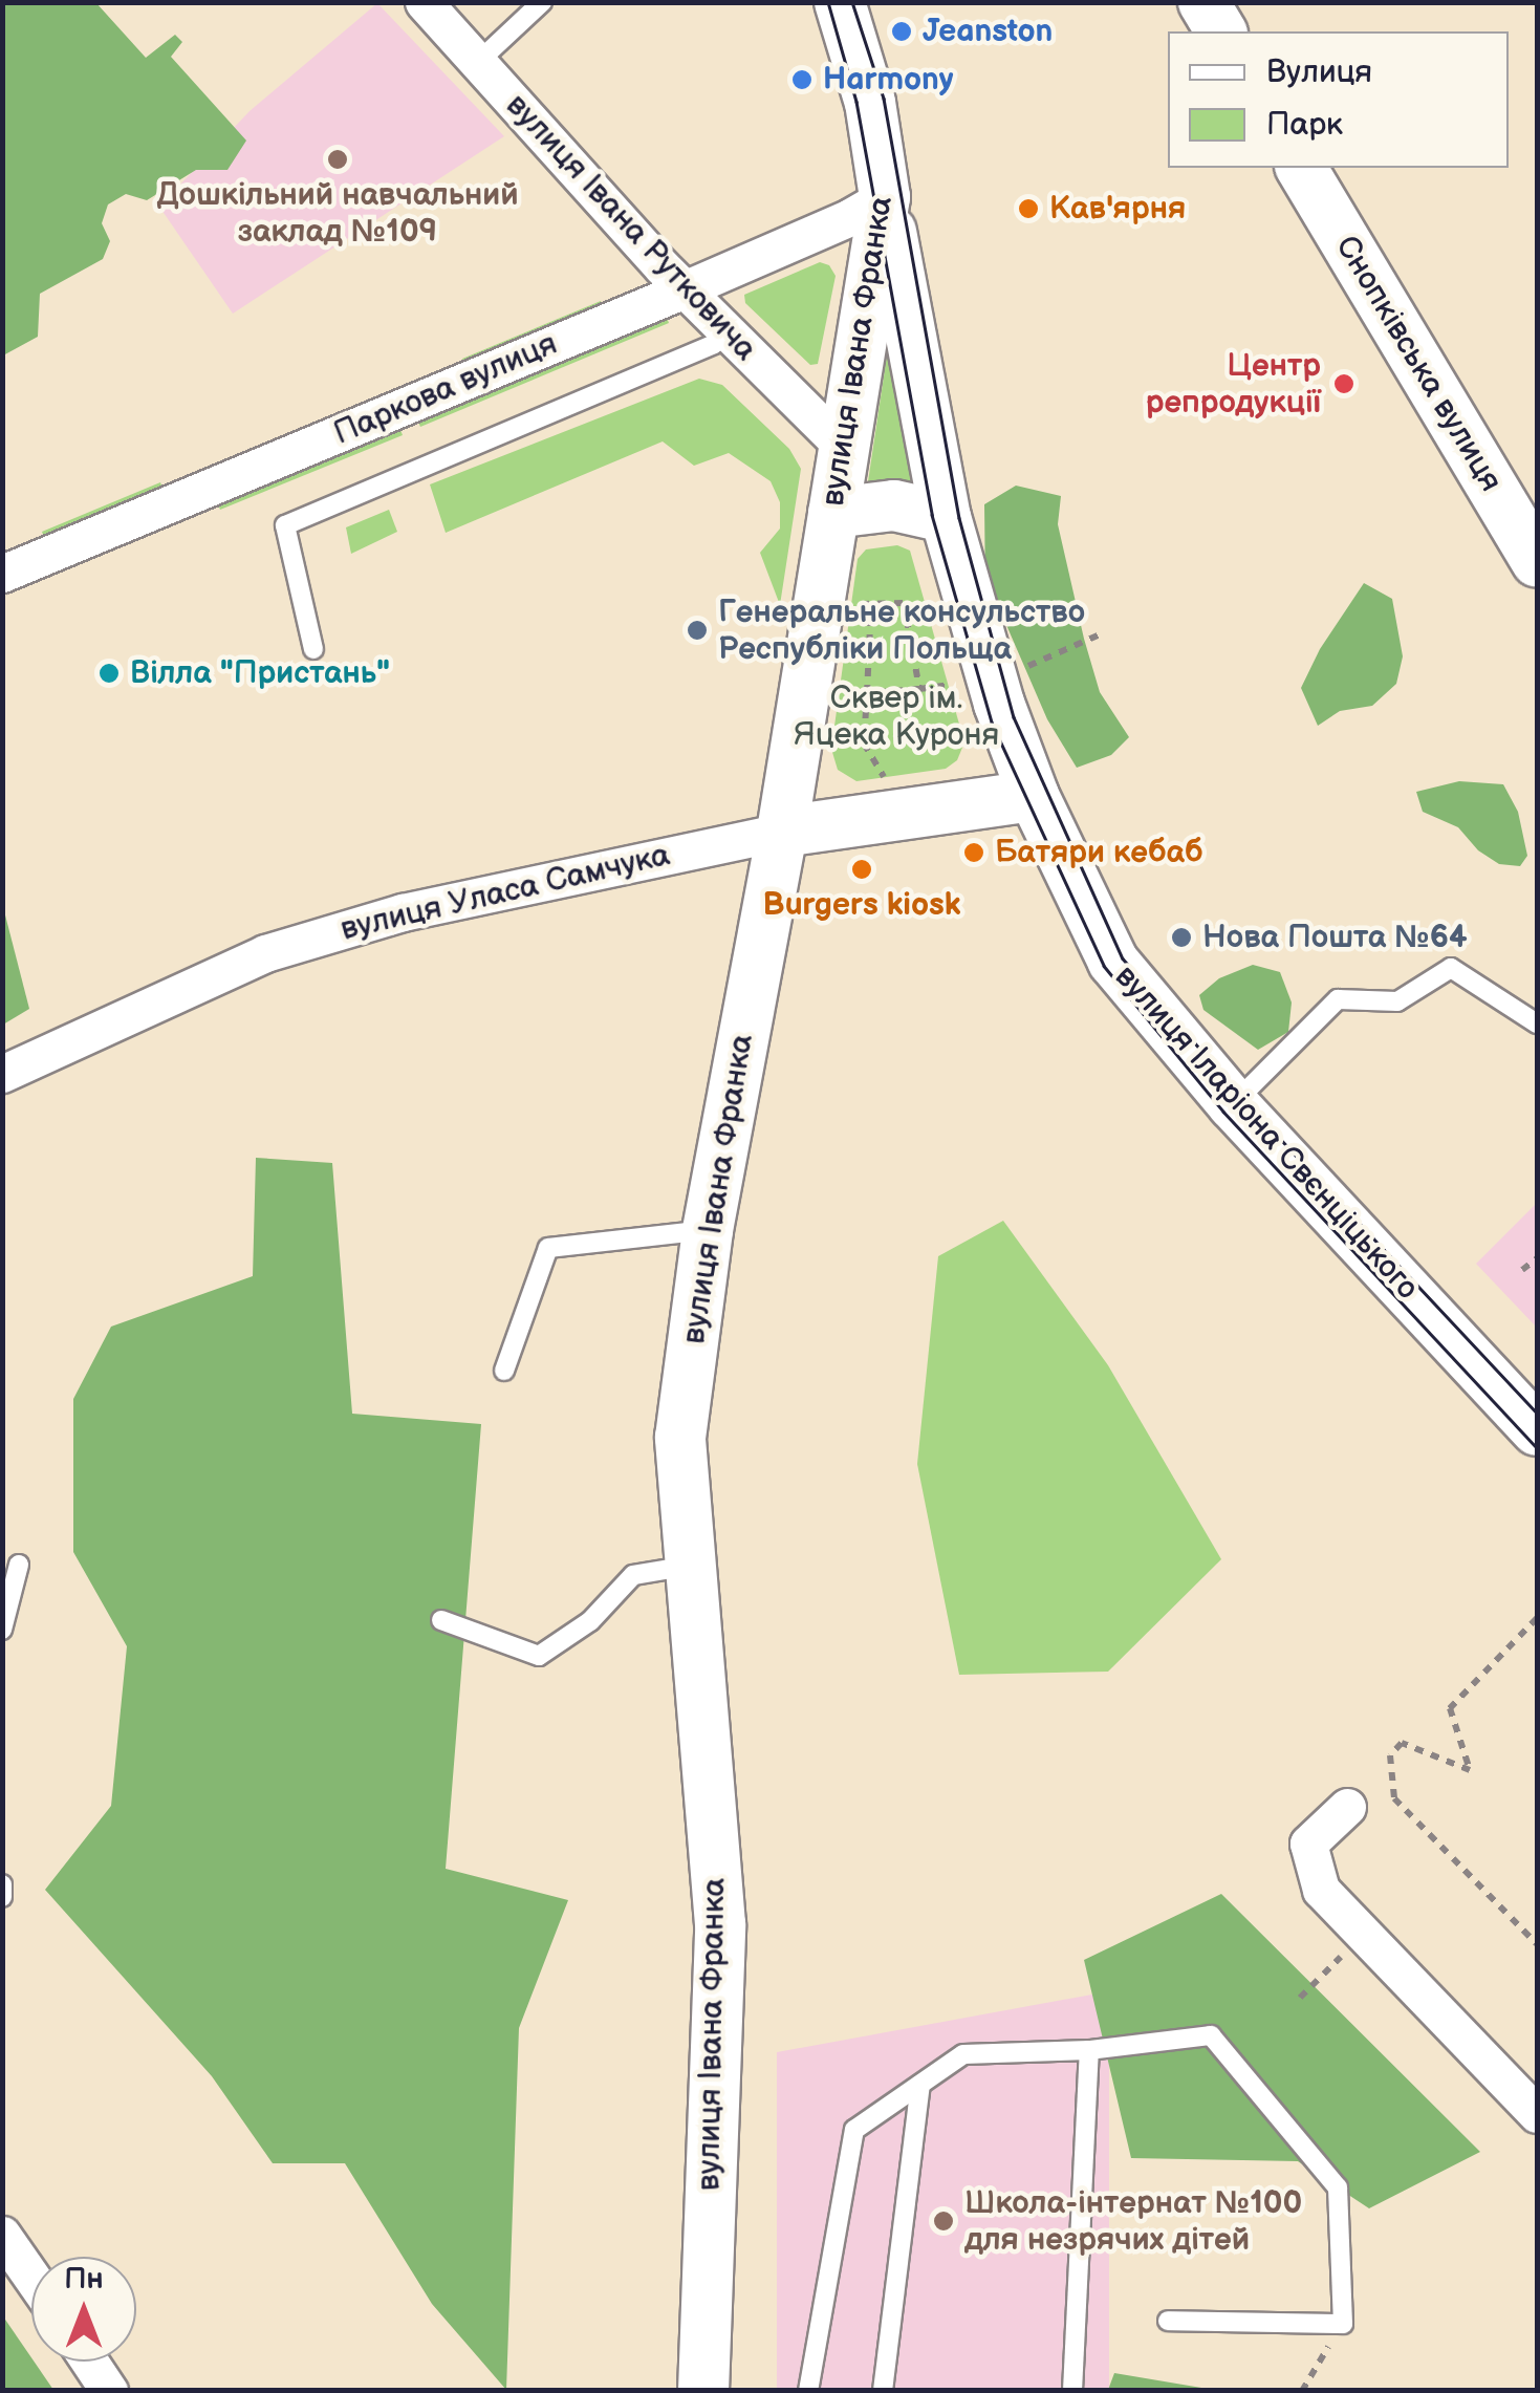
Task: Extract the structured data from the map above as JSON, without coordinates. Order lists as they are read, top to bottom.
{
  "streets": {
    "main road": [
      "вулиця Івана Франка",
      "Снопківська вулиця",
      "вулиця Уласа Самчука",
      "вулиця Іларіона Свєнціцького"
    ],
    "street": ["вулиця Івана Рутковича", "Паркова вулиця"]
  },
  "crossings": [
    ["вулиця Івана Рутковича", "вулиця Івана Франка"],
    ["вулиця Івана Рутковича", "Паркова вулиця"],
    ["вулиця Івана Франка", "Паркова вулиця"],
    ["вулиця Івана Франка", "вулиця Уласа Самчука"],
    ["вулиця Івана Франка", "вулиця Іларіона Свєнціцького"],
    ["Паркова вулиця", "вулиця Іларіона Свєнціцького"],
    ["вулиця Уласа Самчука", "вулиця Іларіона Свєнціцького"]
  ],
  "parks": ["Сквер ім. Яцека Куроня"],
  "places": [
    "Jeanston",
    "Harmony",
    "Дошкільний навчальний заклад №109",
    "Кав'ярня",
    "Центр репродукції",
    "Генеральне консульство Республіки Польща",
    "Вілла \"Пристань\"",
    "Батяри кебаб",
    "Burgers kiosk",
    "Нова Пошта №64",
    "Школа-інтернат №100 для незрячих дітей"
  ],
  "legend": ["Вулиця", "Парк"],
  "north": "top"
}
